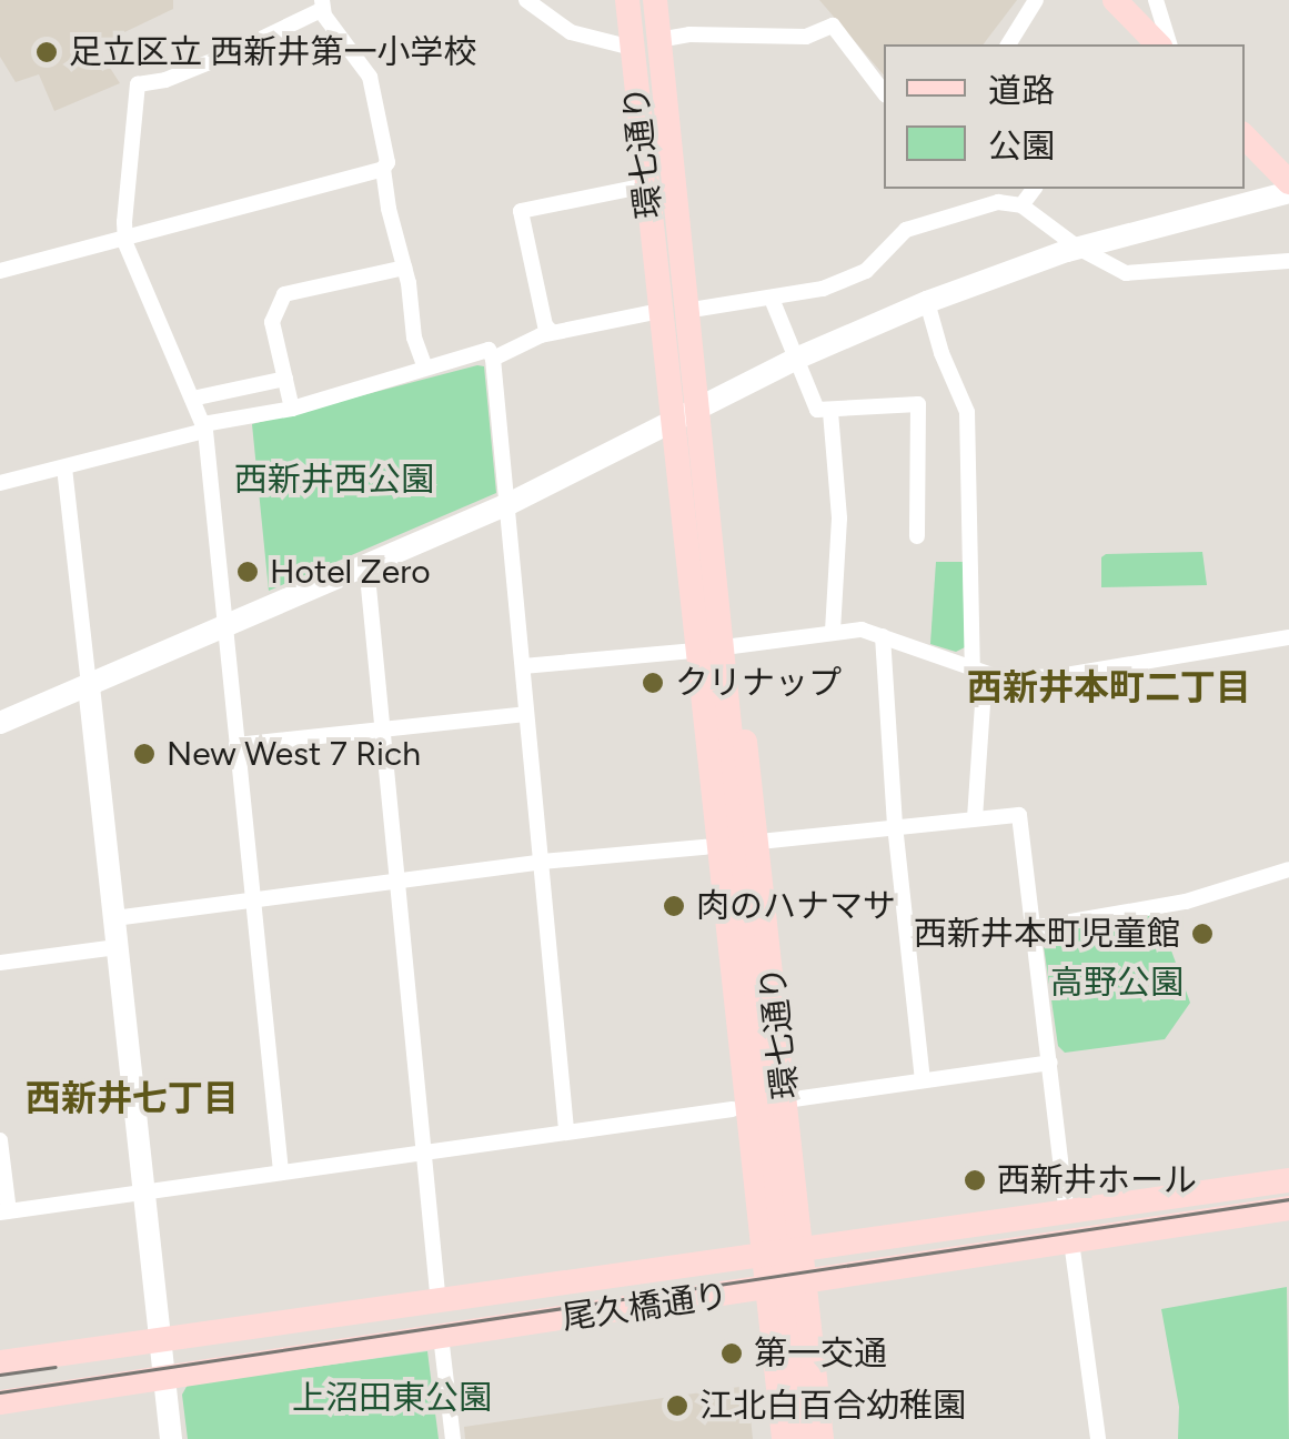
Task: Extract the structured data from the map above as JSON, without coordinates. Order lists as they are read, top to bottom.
{
  "streets": {
    "main road": ["環七通り", "尾久橋通り"]
  },
  "crossings": [
    ["環七通り", "尾久橋通り"]
  ],
  "districts": ["西新井本町二丁目", "西新井七丁目"],
  "parks": ["西新井西公園", "高野公園", "上沼田東公園"],
  "places": [
    "足立区立 西新井第一小学校",
    "Hotel Zero",
    "クリナップ",
    "New West 7 Rich",
    "肉のハナマサ",
    "西新井本町児童館",
    "西新井ホール",
    "第一交通",
    "江北白百合幼稚園"
  ],
  "legend": ["道路", "公園"]
}
